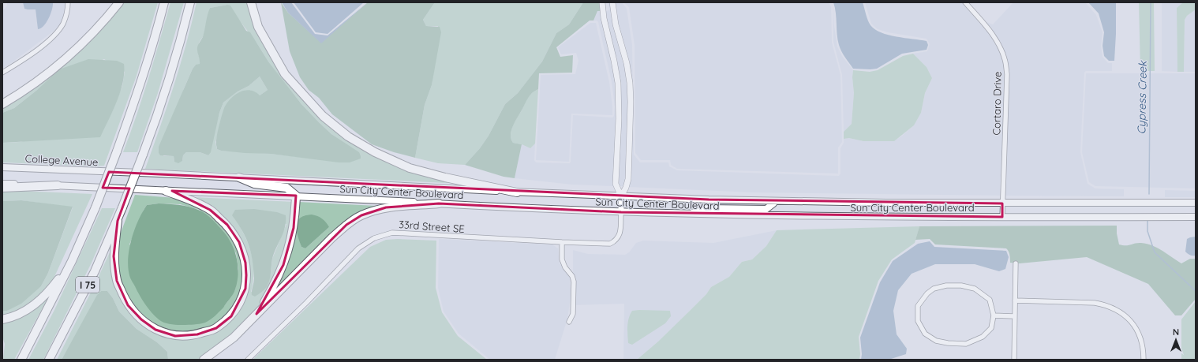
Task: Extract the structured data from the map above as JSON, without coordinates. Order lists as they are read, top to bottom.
{
  "streets": {
    "highway": ["I 75"],
    "main road": ["College Avenue", "Sun City Center Boulevard"],
    "street": ["Cortaro Drive", "33rd Street SE"]
  },
  "crossings": [
    ["Cortaro Drive", "Sun City Center Boulevard"],
    ["College Avenue", "Sun City Center Boulevard"],
    ["Sun City Center Boulevard", "33rd Street SE"]
  ],
  "water": ["Cypress Creek"],
  "north": "top"
}
